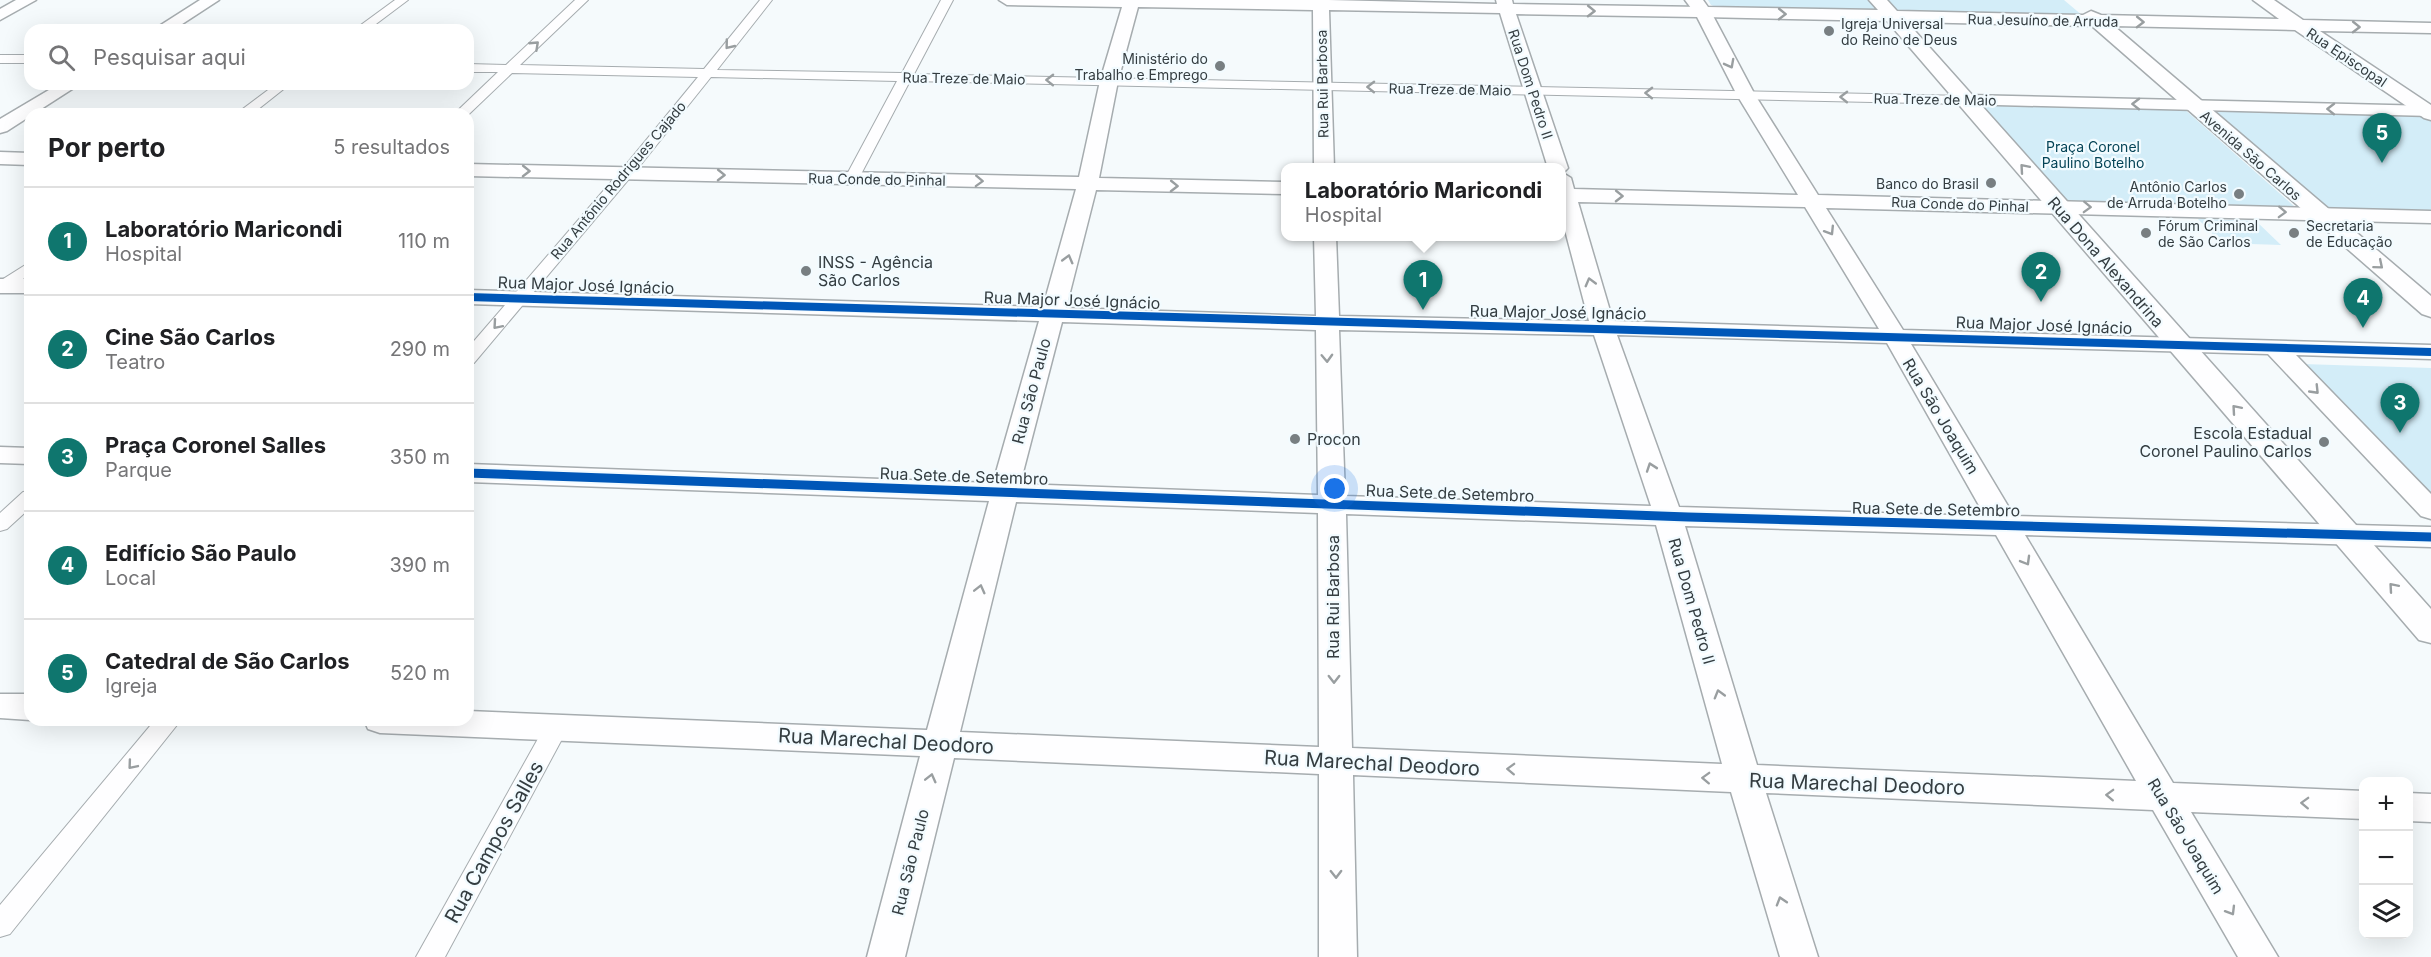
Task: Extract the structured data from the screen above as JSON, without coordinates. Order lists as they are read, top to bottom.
{
  "streets": {
    "main road": [
      "Rua Jesuíno de Arruda",
      "Rua Episcopal",
      "Avenida São Carlos",
      "Rua Dona Alexandrina"
    ],
    "street": [
      "Rua Treze de Maio",
      "Rua Rui Barbosa",
      "Rua Dom Pedro II",
      "Rua Conde do Pinhal",
      "Rua Antônio Rodrigues Cajado",
      "Rua Major José Ignácio",
      "Rua São Paulo",
      "Rua São Joaquim",
      "Rua Sete de Setembro",
      "Rua Marechal Deodoro",
      "Rua Campos Salles"
    ]
  },
  "crossings": [
    ["Rua Jesuíno de Arruda", "Rua Episcopal"],
    ["Rua Jesuíno de Arruda", "Rua Rui Barbosa"],
    ["Rua Jesuíno de Arruda", "Rua Dom Pedro II"],
    ["Rua Jesuíno de Arruda", "Avenida São Carlos"],
    ["Rua Jesuíno de Arruda", "Rua Dona Alexandrina"],
    ["Rua Jesuíno de Arruda", "Rua São Paulo"],
    ["Rua Jesuíno de Arruda", "Rua São Joaquim"],
    ["Rua Episcopal", "Rua Treze de Maio"],
    ["Rua Treze de Maio", "Rua Rui Barbosa"],
    ["Rua Treze de Maio", "Rua Dom Pedro II"],
    ["Rua Treze de Maio", "Avenida São Carlos"],
    ["Rua Treze de Maio", "Rua Antônio Rodrigues Cajado"],
    ["Rua Treze de Maio", "Rua Dona Alexandrina"],
    ["Rua Treze de Maio", "Rua São Paulo"],
    ["Rua Treze de Maio", "Rua São Joaquim"],
    ["Rua Rui Barbosa", "Rua Major José Ignácio"],
    ["Rua Rui Barbosa", "Rua Sete de Setembro"],
    ["Rua Rui Barbosa", "Rua Marechal Deodoro"],
    ["Rua Dom Pedro II", "Rua Major José Ignácio"],
    ["Rua Dom Pedro II", "Rua Sete de Setembro"],
    ["Rua Dom Pedro II", "Rua Marechal Deodoro"],
    ["Avenida São Carlos", "Rua Conde do Pinhal"],
    ["Rua Conde do Pinhal", "Rua Antônio Rodrigues Cajado"],
    ["Rua Conde do Pinhal", "Rua Dona Alexandrina"],
    ["Rua Conde do Pinhal", "Rua São Paulo"],
    ["Rua Conde do Pinhal", "Rua São Joaquim"],
    ["Rua Antônio Rodrigues Cajado", "Rua Major José Ignácio"],
    ["Rua Dona Alexandrina", "Rua Major José Ignácio"],
    ["Rua Dona Alexandrina", "Rua Sete de Setembro"],
    ["Rua Major José Ignácio", "Rua São Paulo"],
    ["Rua Major José Ignácio", "Rua São Joaquim"],
    ["Rua São Paulo", "Rua Sete de Setembro"],
    ["Rua São Paulo", "Rua Marechal Deodoro"],
    ["Rua São Joaquim", "Rua Sete de Setembro"],
    ["Rua São Joaquim", "Rua Marechal Deodoro"],
    ["Rua Marechal Deodoro", "Rua Campos Salles"]
  ],
  "one_way": [
    "Rua Jesuíno de Arruda",
    "Rua Treze de Maio",
    "Rua Rui Barbosa",
    "Rua Dom Pedro II",
    "Rua Conde do Pinhal",
    "Rua Dona Alexandrina",
    "Rua São Paulo",
    "Rua São Joaquim",
    "Rua Marechal Deodoro"
  ],
  "parks": ["Praça Coronel Paulino Botelho"],
  "places": [
    "Igreja Universal do Reino de Deus",
    "Ministério do Trabalho e Emprego",
    "Banco do Brasil",
    "Antônio Carlos de Arruda Botelho",
    "Fórum Criminal de São Carlos",
    "Secretaria de Educação",
    "INSS - Agência São Carlos",
    "Procon",
    "Escola Estadual Coronel Paulino Carlos"
  ],
  "page": {
    "search": "Pesquisar aqui",
    "heading": ["Por perto", "5 resultados"],
    "pins": [
      "5",
      "2",
      "1",
      "4",
      "3"
    ],
    "popup": ["Laboratório Maricondi", "Hospital"],
    "list": [
      {
        "mark": "1",
        "name": "Laboratório Maricondi",
        "note": "Hospital",
        "value": "110 m"
      },
      {
        "mark": "2",
        "name": "Cine São Carlos",
        "note": "Teatro",
        "value": "290 m"
      },
      {
        "mark": "3",
        "name": "Praça Coronel Salles",
        "note": "Parque",
        "value": "350 m"
      },
      {
        "mark": "4",
        "name": "Edifício São Paulo",
        "note": "Local",
        "value": "390 m"
      },
      {
        "mark": "5",
        "name": "Catedral de São Carlos",
        "note": "Igreja",
        "value": "520 m"
      }
    ],
    "map_buttons": ["+", "−"]
  }
}
